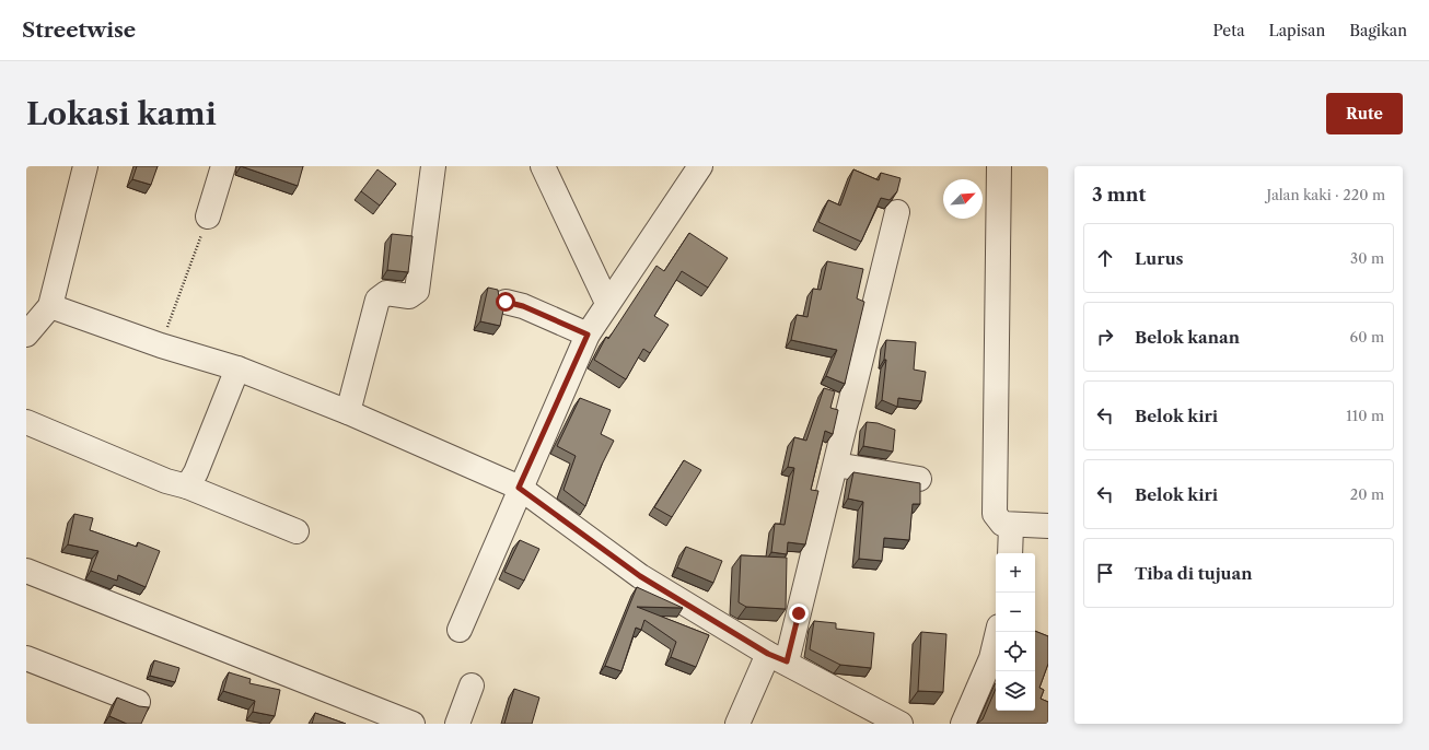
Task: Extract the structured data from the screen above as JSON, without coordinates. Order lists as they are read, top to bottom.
{
  "north": "top right",
  "page": {
    "header": "Streetwise",
    "nav": ["Peta", "Lapisan", "Bagikan"],
    "buttons": "Rute",
    "title": "Lokasi kami",
    "heading": ["3 mnt", "Jalan kaki · 220 m"],
    "list": [
      ["Lurus", "30 m"],
      ["Belok kanan", "60 m"],
      ["Belok kiri", "110 m"],
      ["Belok kiri", "20 m"],
      "Tiba di tujuan"
    ],
    "map_buttons": ["+", "−"]
  }
}
